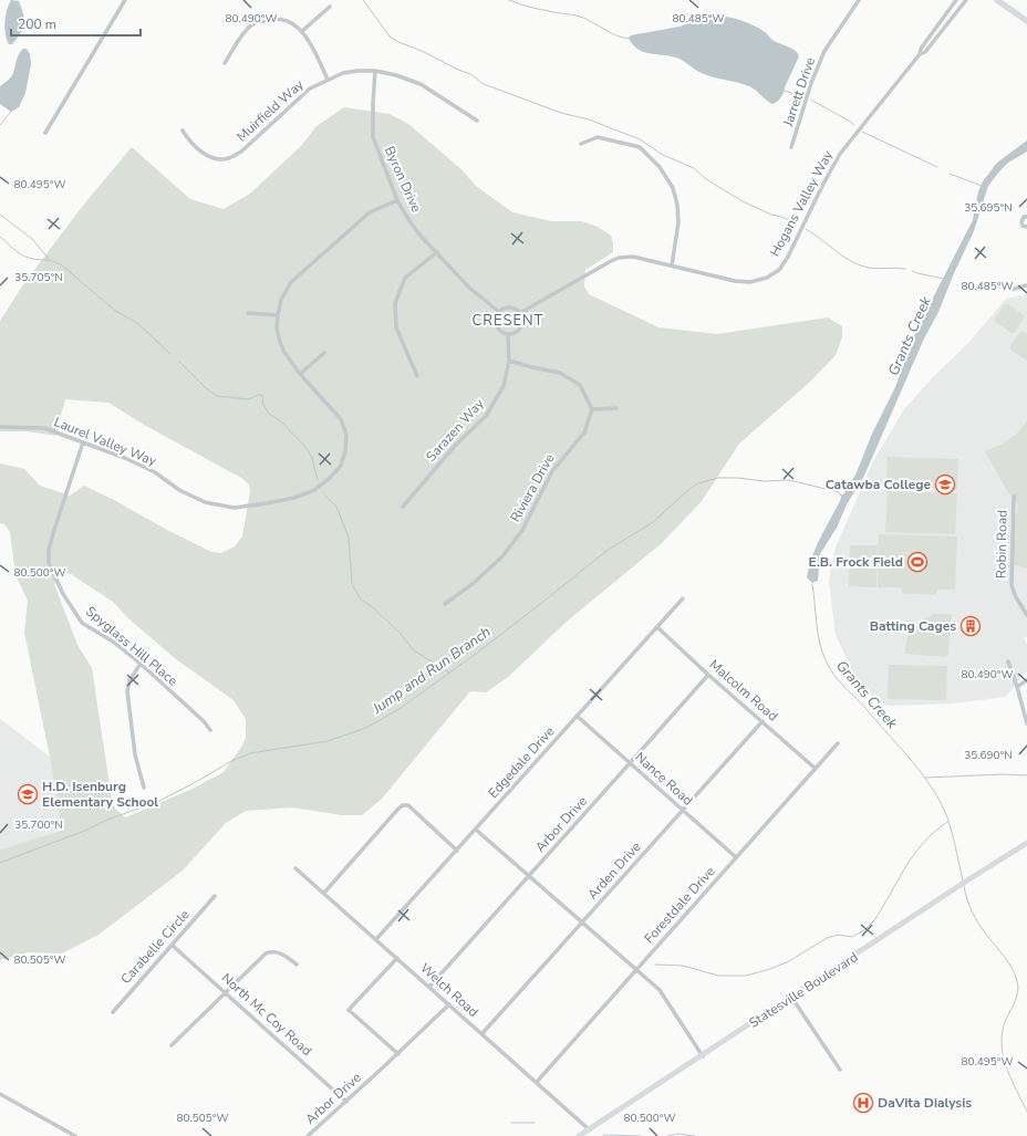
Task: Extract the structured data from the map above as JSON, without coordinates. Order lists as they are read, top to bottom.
{
  "streets": {
    "main road": ["Statesville Boulevard"],
    "street": [
      "Jarrett Drive",
      "Muirfield Way",
      "Byron Drive",
      "Hogans Valley Way",
      "Sarazen Way",
      "Laurel Valley Way",
      "Riviera Drive",
      "Robin Road",
      "Spyglass Hill Place",
      "Malcolm Road",
      "Edgedale Drive",
      "Nance Road",
      "Arbor Drive",
      "Arden Drive",
      "Forestdale Drive",
      "Carabelle Circle",
      "Welch Road",
      "North Mc Coy Road"
    ]
  },
  "crossings": [
    ["Muirfield Way", "Byron Drive"],
    ["Byron Drive", "Hogans Valley Way"],
    ["Byron Drive", "Sarazen Way"],
    ["Byron Drive", "Laurel Valley Way"],
    ["Hogans Valley Way", "Sarazen Way"],
    ["Laurel Valley Way", "Spyglass Hill Place"],
    ["Malcolm Road", "Edgedale Drive"],
    ["Malcolm Road", "Arbor Drive"],
    ["Malcolm Road", "Arden Drive"],
    ["Malcolm Road", "Forestdale Drive"],
    ["Edgedale Drive", "Nance Road"],
    ["Edgedale Drive", "Welch Road"],
    ["Nance Road", "Arbor Drive"],
    ["Nance Road", "Arden Drive"],
    ["Nance Road", "Forestdale Drive"],
    ["Arbor Drive", "Welch Road"],
    ["Arbor Drive", "North Mc Coy Road"],
    ["Arden Drive", "Welch Road"],
    ["Forestdale Drive", "Welch Road"],
    ["Carabelle Circle", "North Mc Coy Road"],
    ["Welch Road", "Statesville Boulevard"]
  ],
  "districts": ["CRESENT"],
  "water": ["Grants Creek", "Jump and Run Branch"],
  "places": {
    "school or university": ["Catawba College", "H.D. Isenburg Elementary School"],
    "sports": ["E.B. Frock Field"],
    "building": ["Batting Cages"],
    "hospital": ["DaVita Dialysis"]
  },
  "scale_bar": "200 m",
  "coordinates": [
    "80.485°W",
    "80.490°W",
    "80.495°W",
    "35.695°N",
    "35.705°N",
    "80.500°W",
    "35.690°N",
    "35.700°N",
    "80.505°W"
  ]
}
